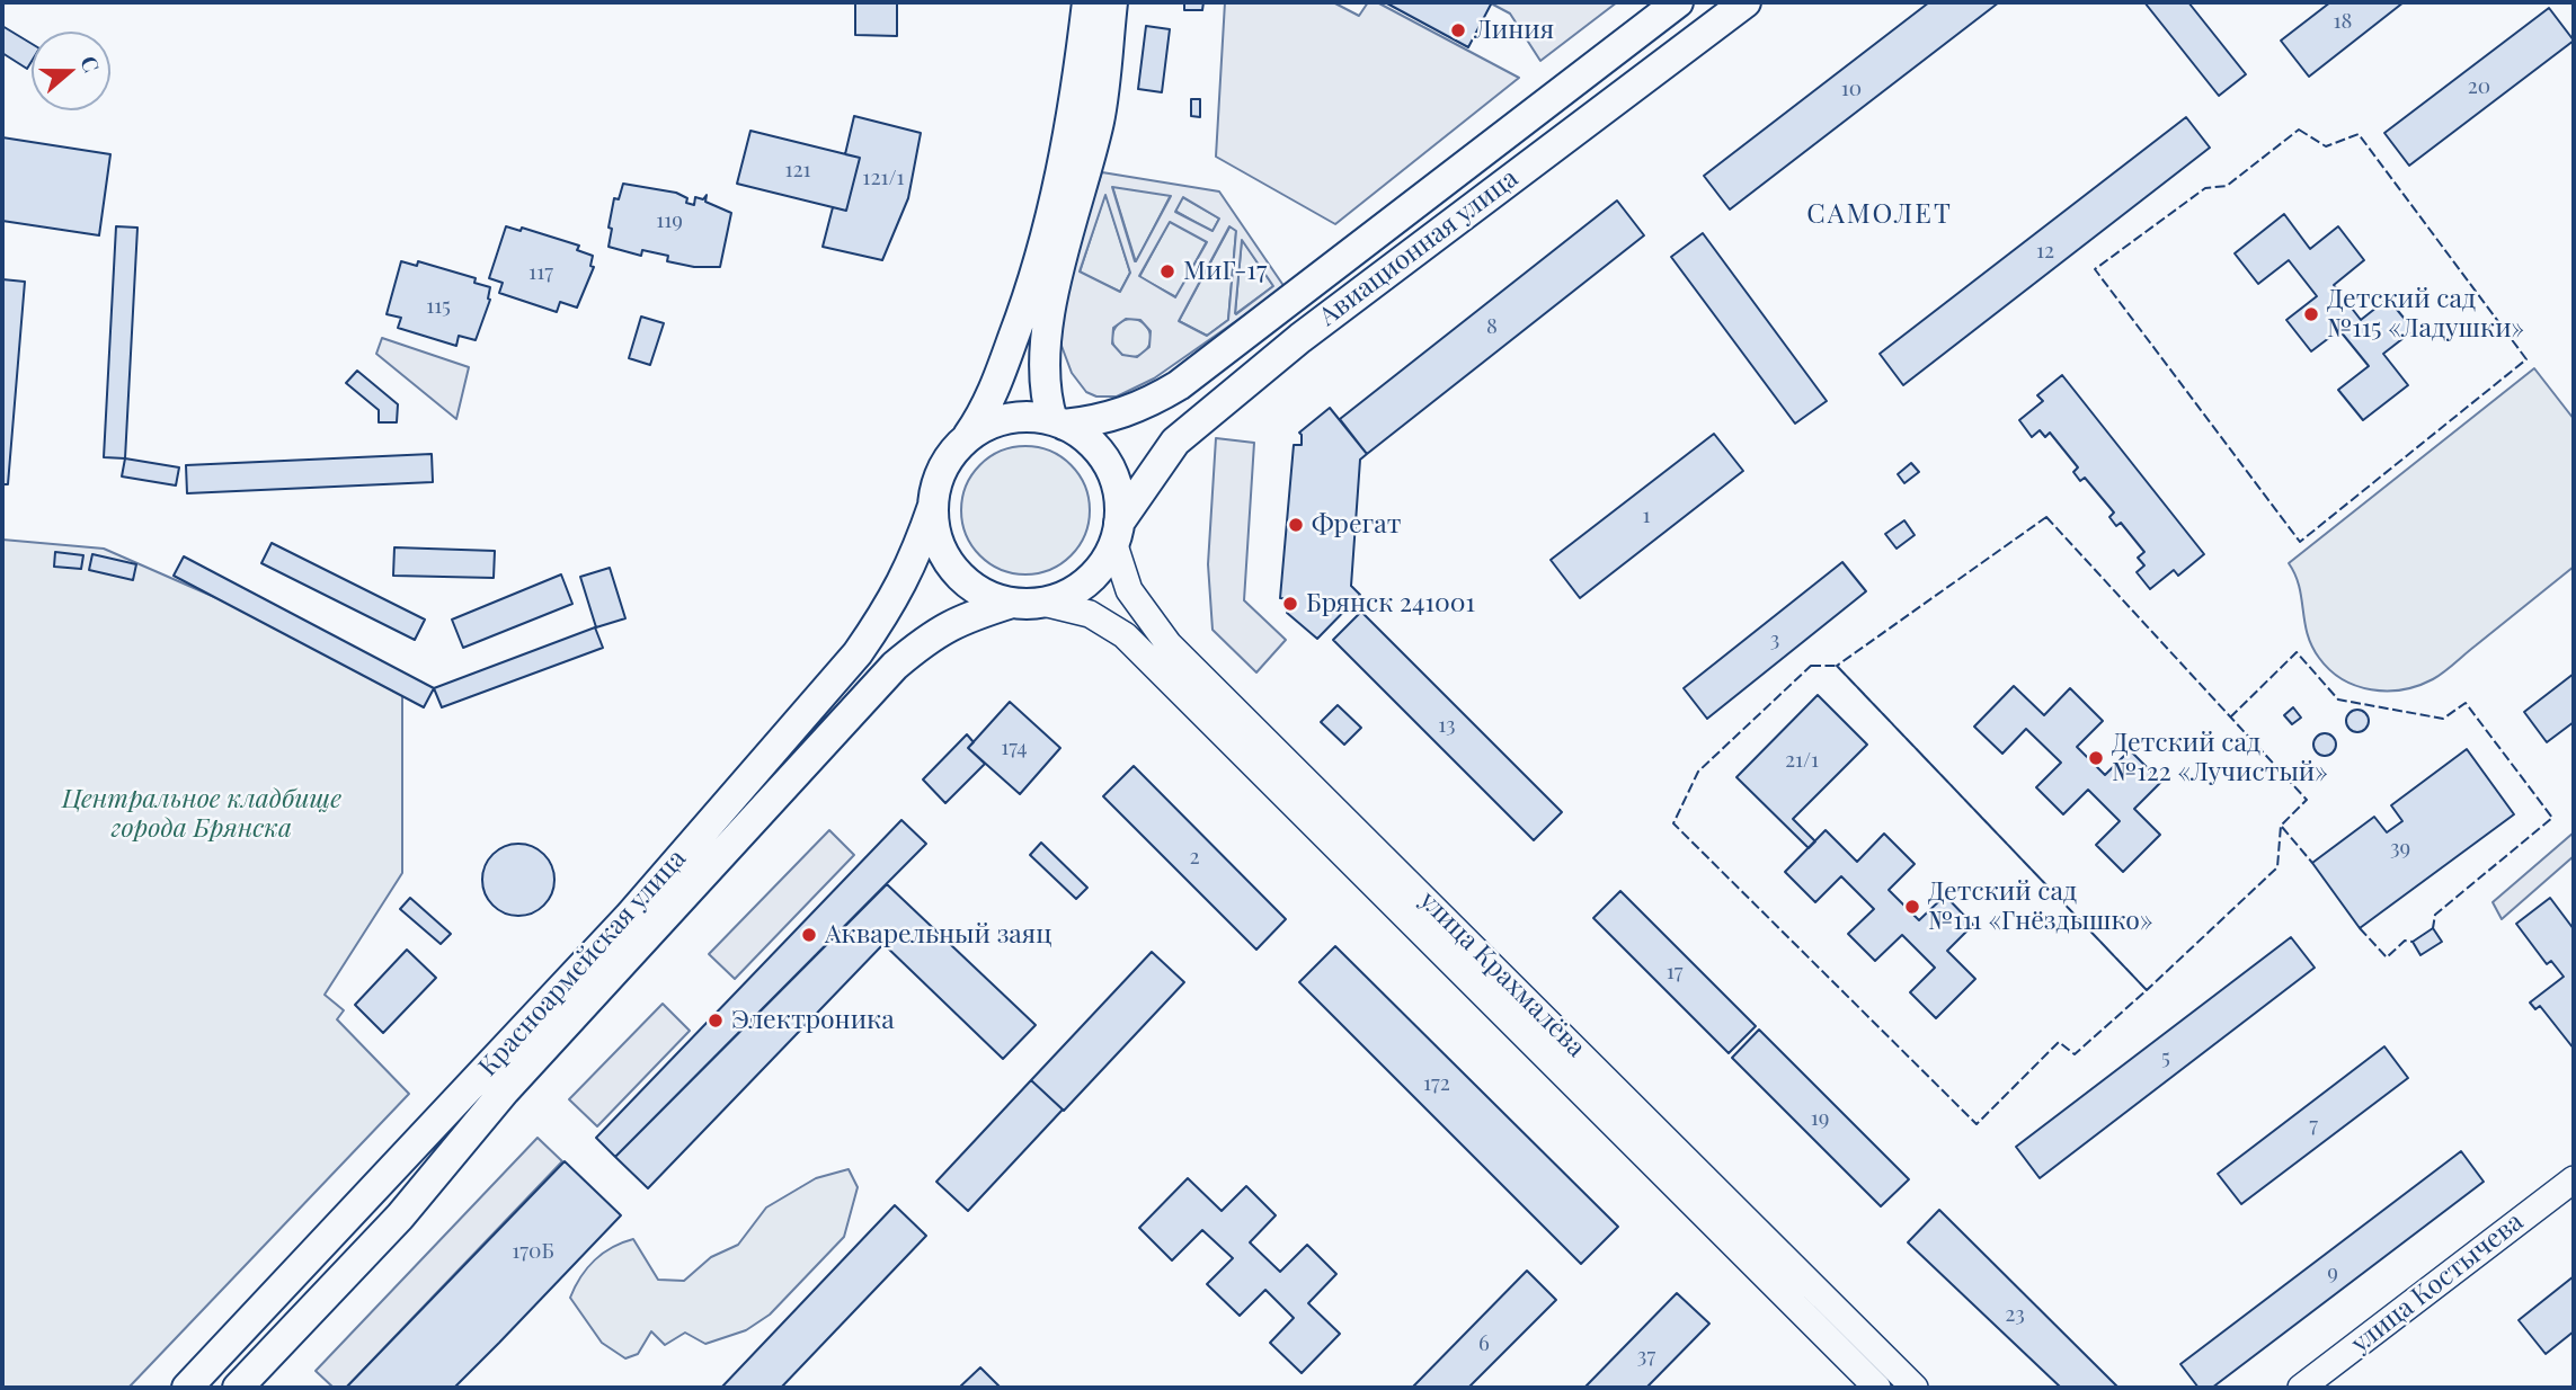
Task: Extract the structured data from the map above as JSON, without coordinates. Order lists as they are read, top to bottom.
{
  "streets": {
    "main road": [
      "Авиационная улица",
      "Красноармейская улица",
      "улица Крахмалёва",
      "улица Костычева"
    ]
  },
  "crossings": [
    ["Авиационная улица", "Красноармейская улица"],
    ["Авиационная улица", "улица Крахмалёва"],
    ["Красноармейская улица", "улица Крахмалёва"]
  ],
  "districts": ["САМОЛЕТ"],
  "parks": ["Центральное кладбище города Брянска"],
  "places": [
    "Линия",
    "МиГ-17",
    "Детский сад №115 «Ладушки»",
    "Фрегат",
    "Брянск 241001",
    "Детский сад №122 «Лучистый»",
    "Детский сад №111 «Гнёздышко»",
    "Акварельный заяц",
    "Электроника"
  ],
  "house_numbers": [
    "18",
    "20",
    "10",
    "121",
    "121/1",
    "119",
    "12",
    "117",
    "115",
    "8",
    "1",
    "3",
    "13",
    "174",
    "21/1",
    "39",
    "2",
    "17",
    "5",
    "172",
    "19",
    "7",
    "170Б",
    "9",
    "23",
    "6",
    "37"
  ],
  "north": "right"
}
